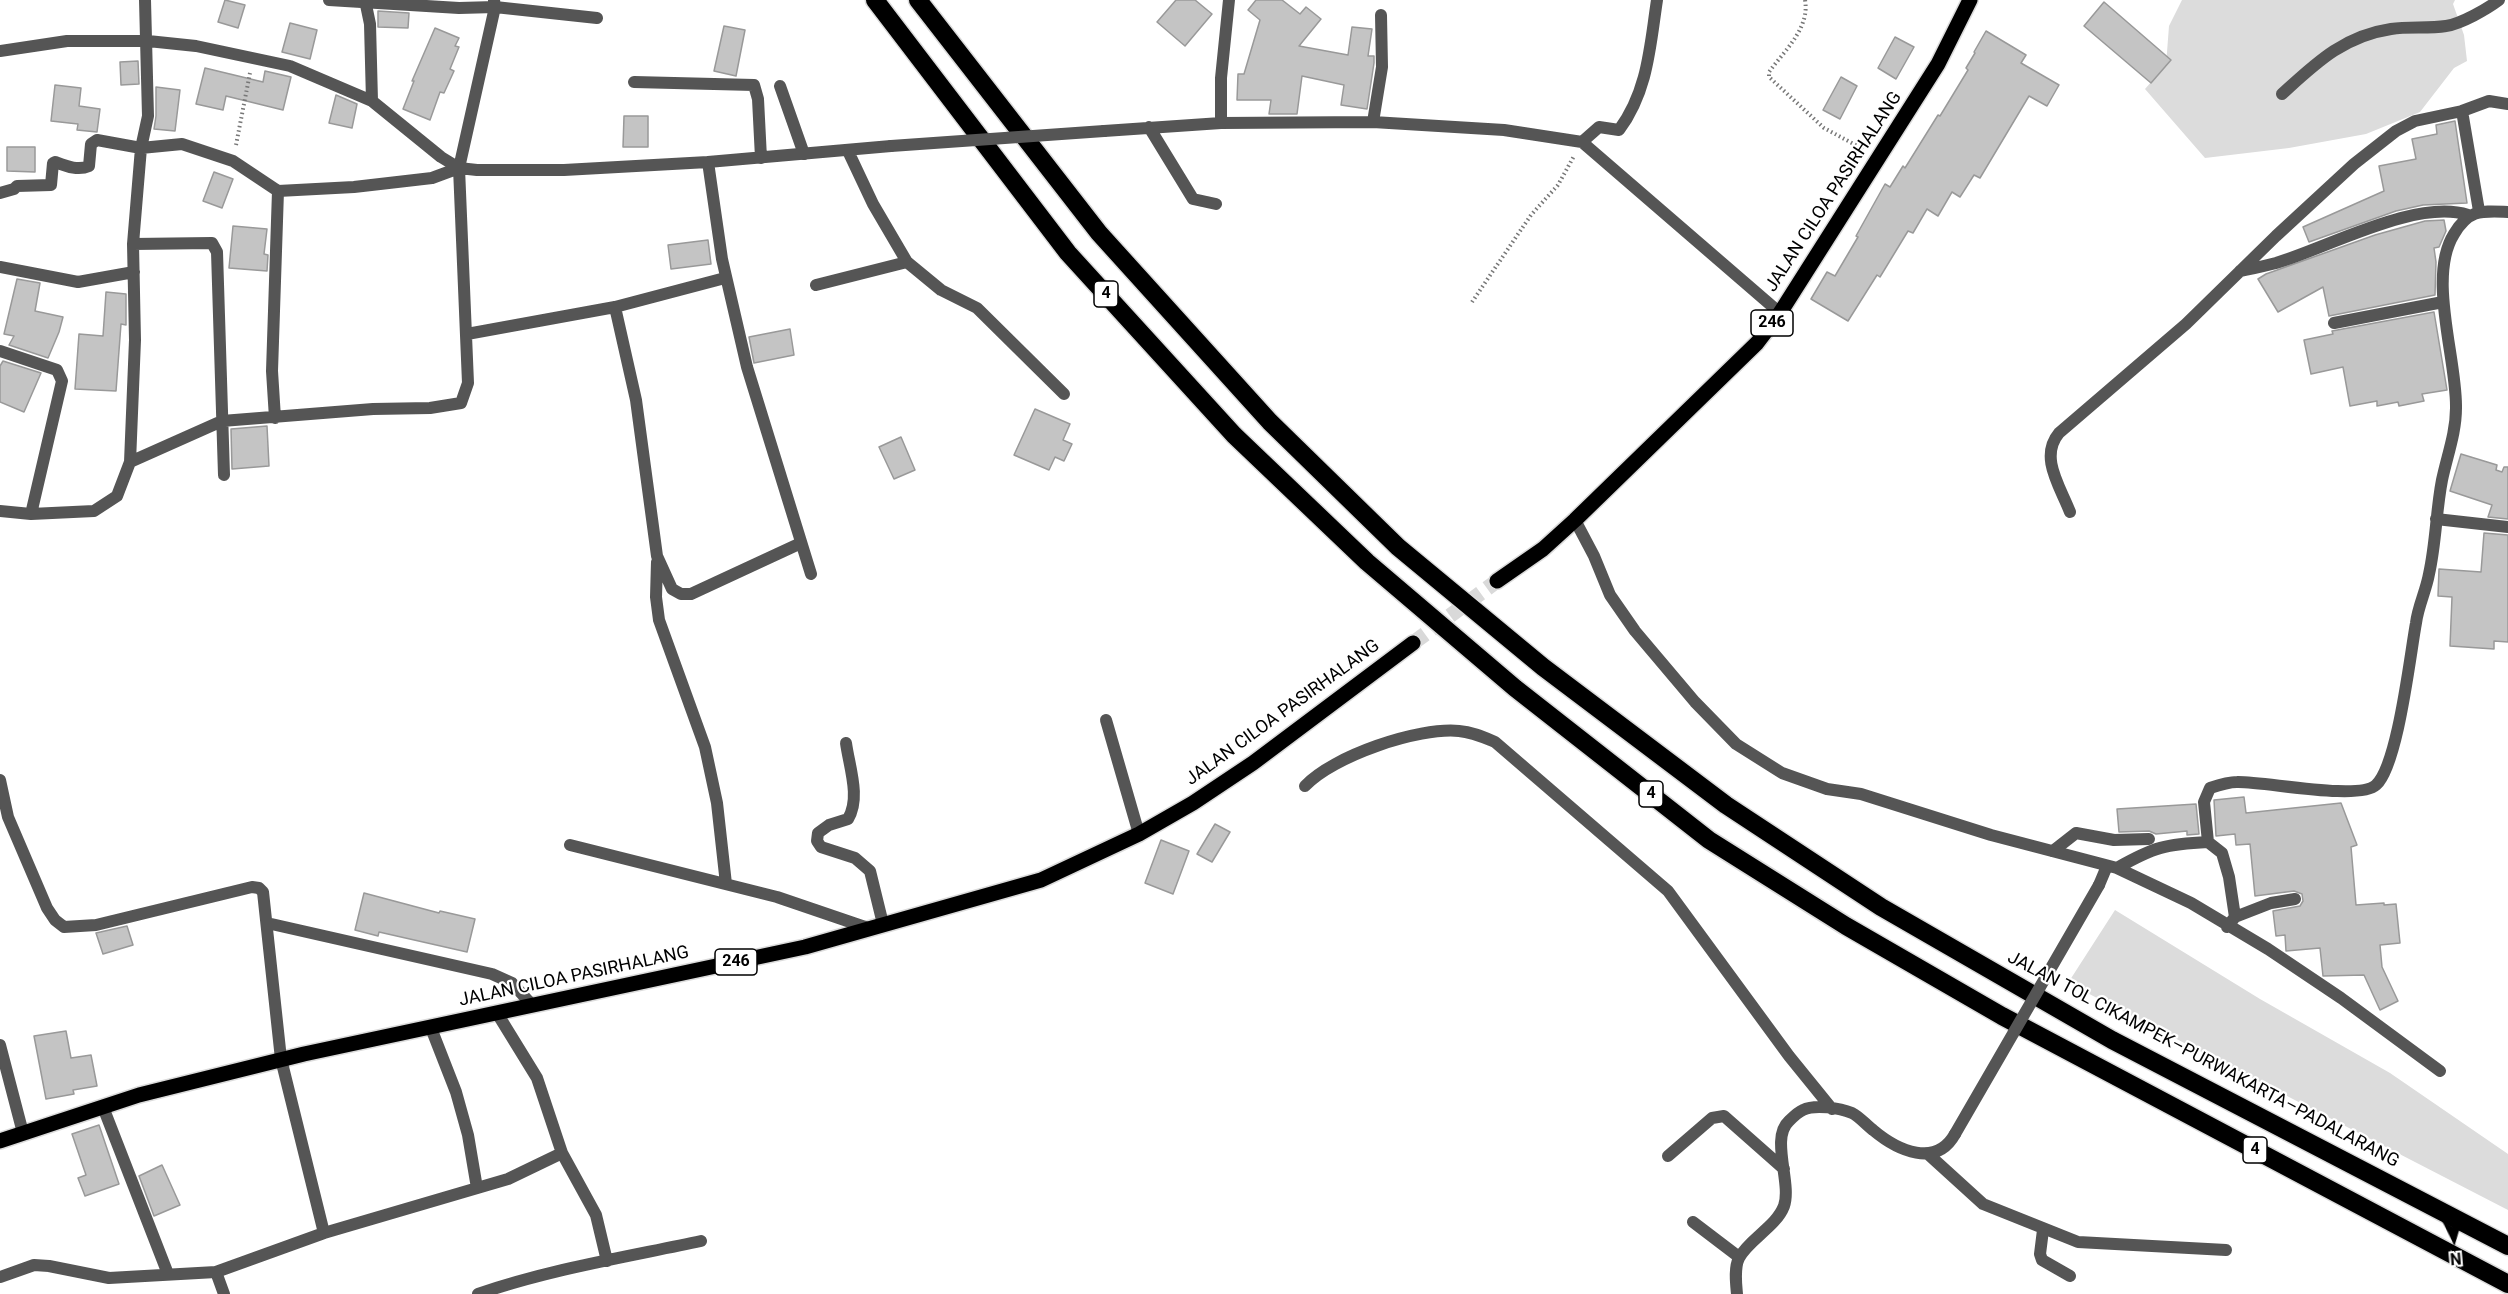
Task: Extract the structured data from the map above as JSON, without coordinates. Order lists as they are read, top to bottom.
{
  "streets": {
    "highway": ["4", "JALAN TOL CIKAMPEK–PURWAKARTA–PADALARANG"],
    "main road": ["JALAN CILOA PASIRHALANG", "246"]
  },
  "north": "bottom"
}
